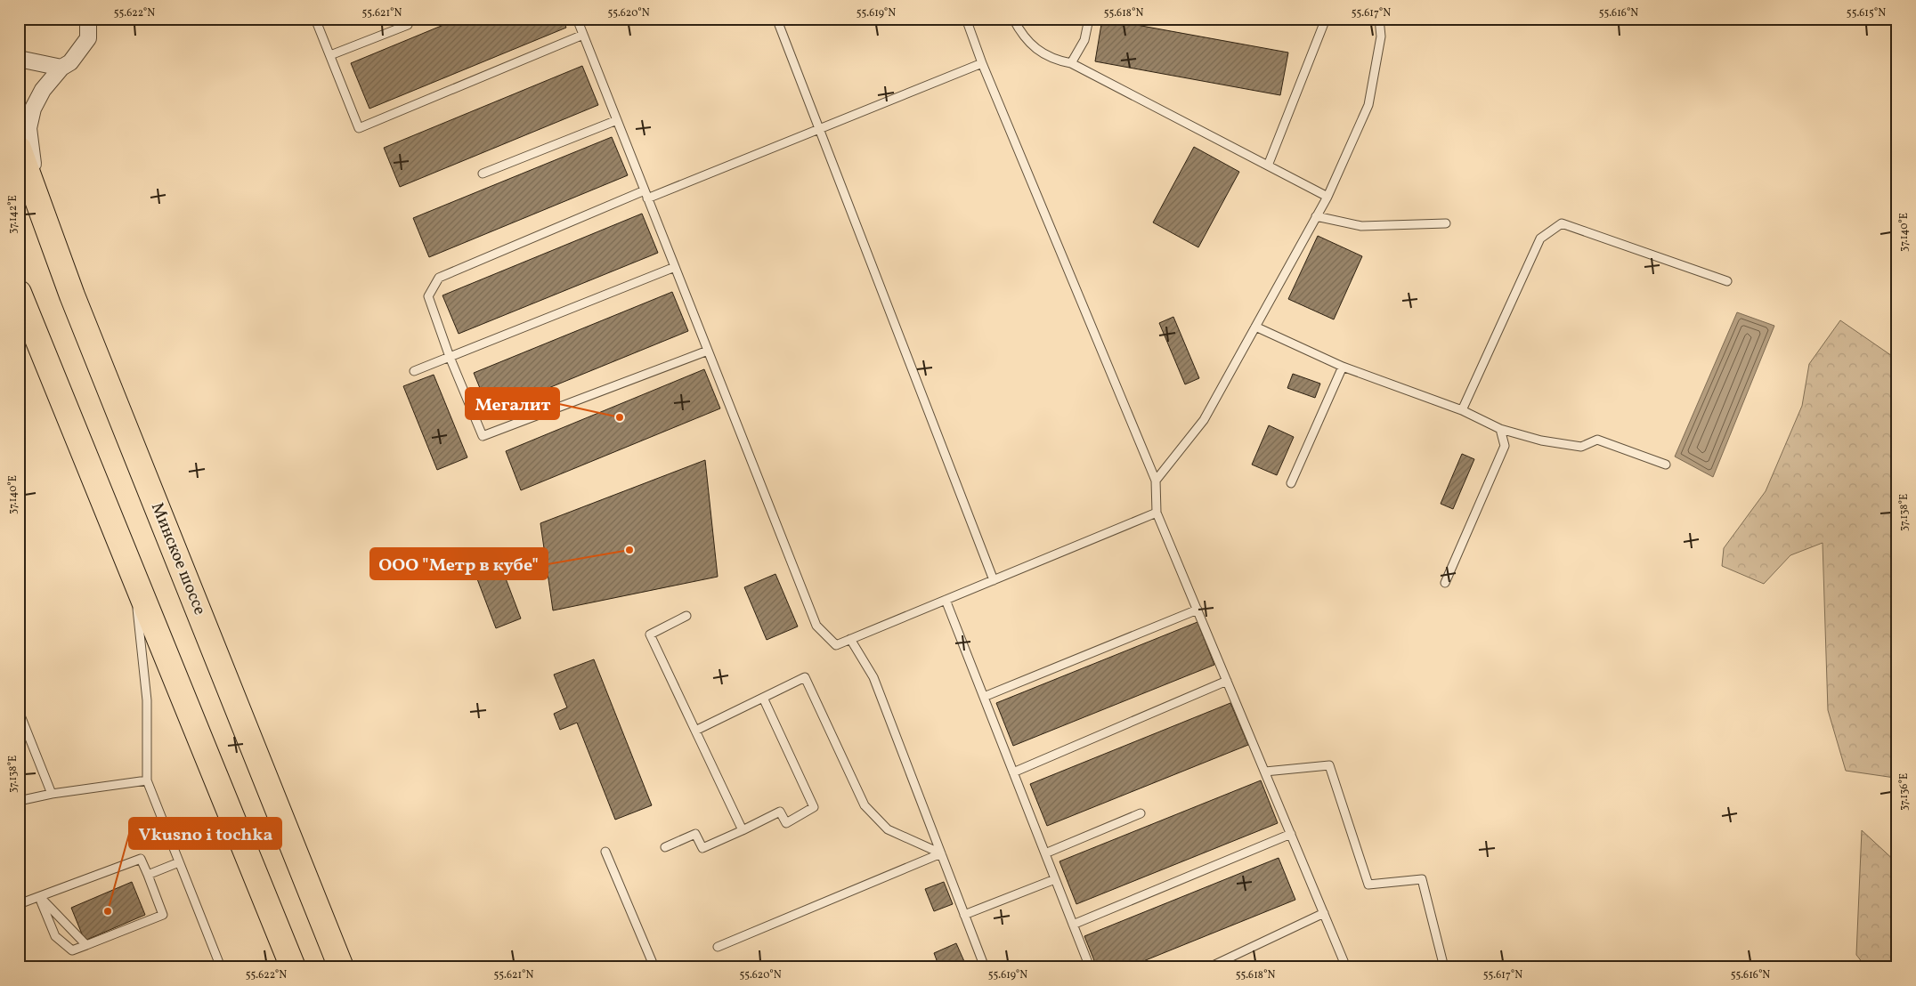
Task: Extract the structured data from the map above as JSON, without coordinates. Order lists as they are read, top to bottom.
{
  "streets": {
    "highway": ["Минское шоссе"]
  },
  "places": ["Мегалит", "ООО \"Метр в кубе\"", "Vkusno i tochka"],
  "coordinates": [
    "55.622°N",
    "55.621°N",
    "55.620°N",
    "55.619°N",
    "55.618°N",
    "55.617°N",
    "55.616°N",
    "55.615°N",
    "37.142°E",
    "37.140°E",
    "37.138°E",
    "37.136°E"
  ]
}
